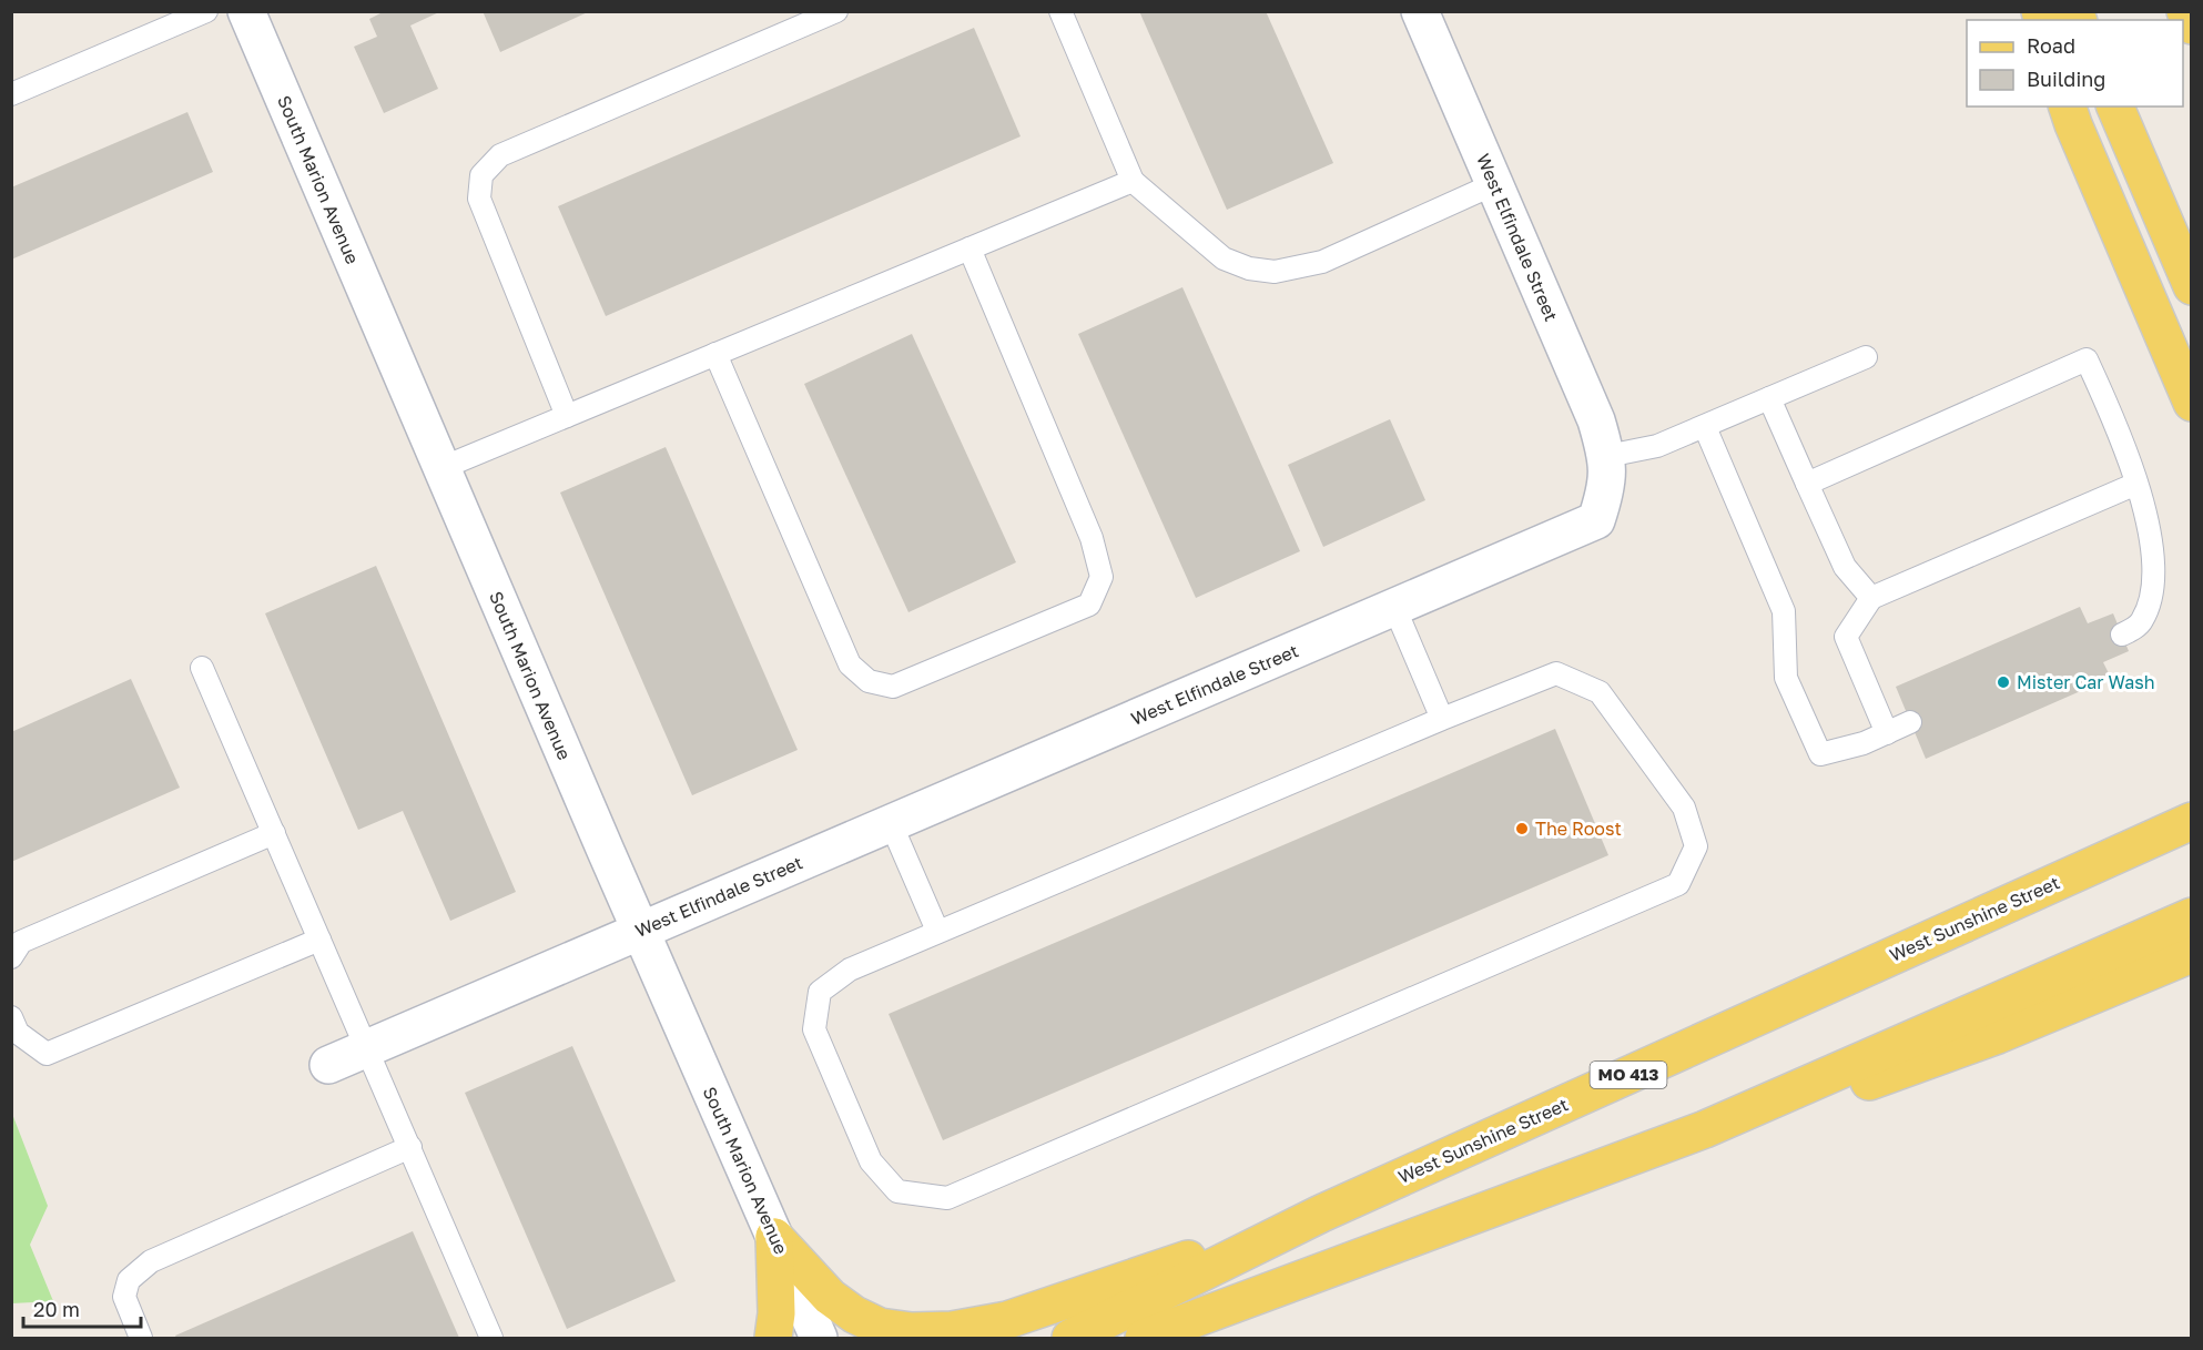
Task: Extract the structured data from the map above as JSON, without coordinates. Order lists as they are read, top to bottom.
{
  "streets": {
    "main road": ["West Sunshine Street", "MO 413"],
    "street": ["South Marion Avenue", "West Elfindale Street"]
  },
  "crossings": [
    ["South Marion Avenue", "West Elfindale Street"]
  ],
  "places": ["Mister Car Wash", "The Roost"],
  "legend": ["Road", "Building"],
  "scale_bar": "20 m"
}
